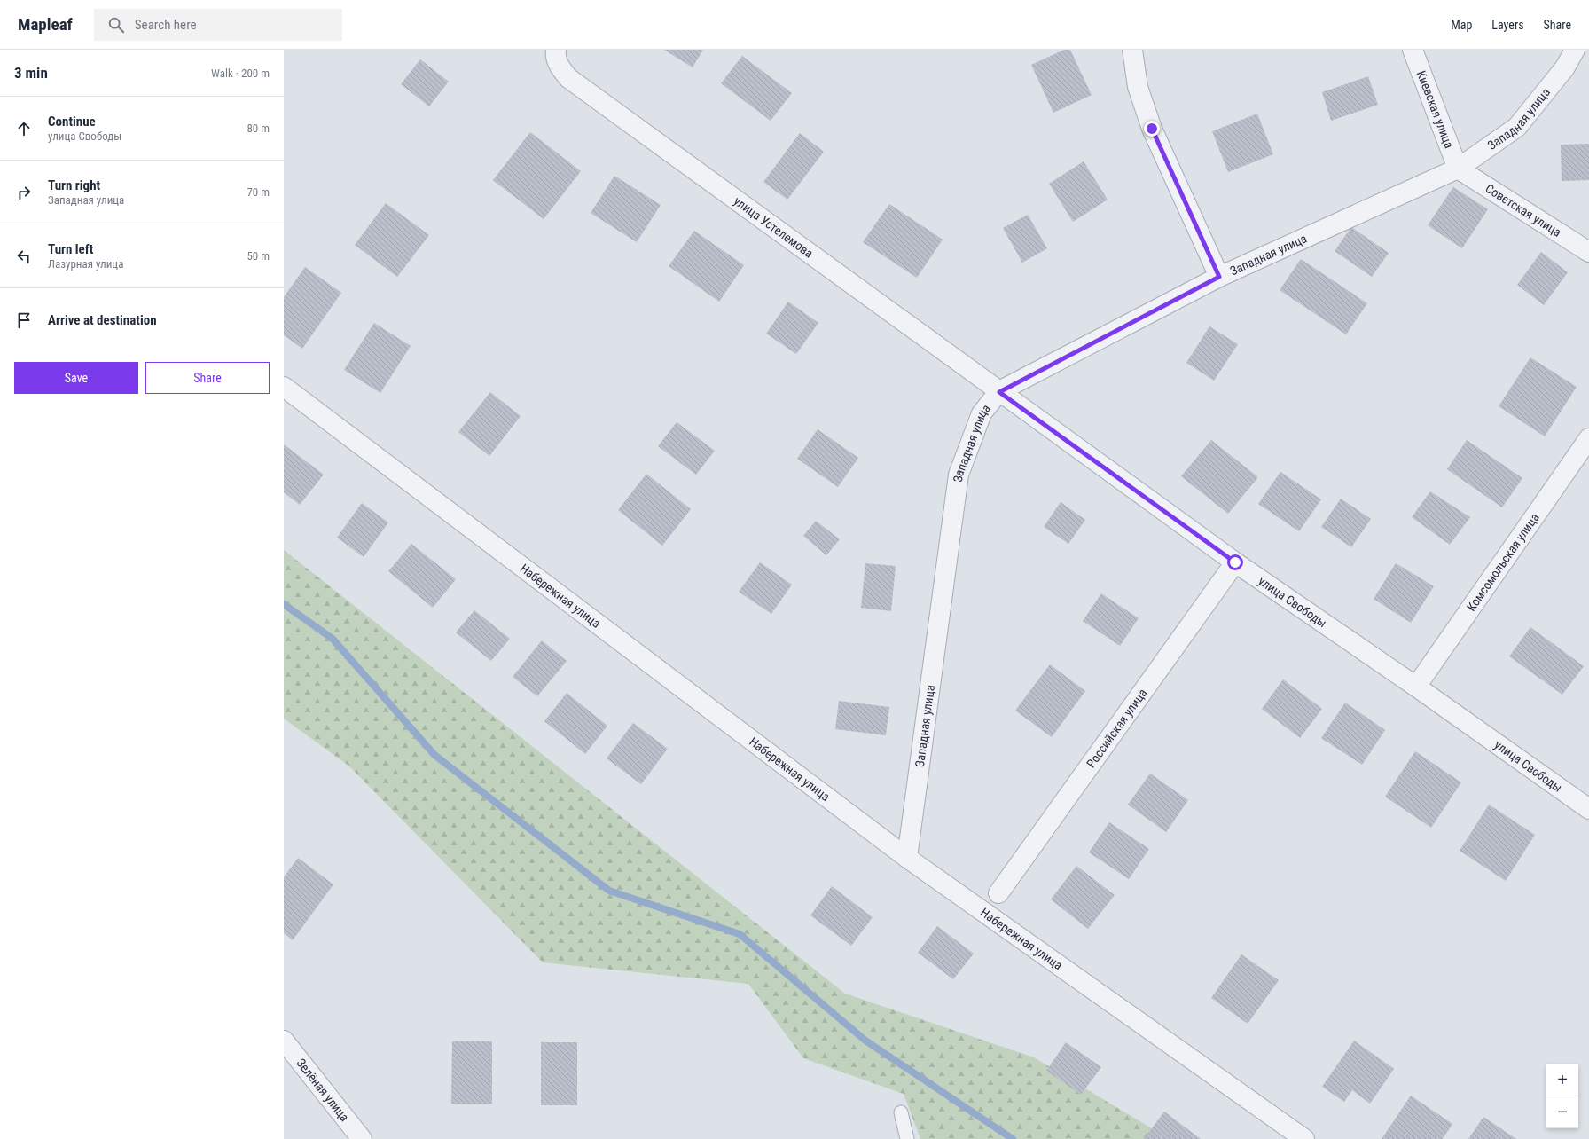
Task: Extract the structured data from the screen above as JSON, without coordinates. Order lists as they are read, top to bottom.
{
  "streets": {
    "street": [
      "Киевская улица",
      "Западная улица",
      "Советская улица",
      "улица Устелемова",
      "Комсомольская улица",
      "Набережная улица",
      "улица Свободы",
      "Российская улица",
      "Зелёная улица"
    ]
  },
  "crossings": [
    ["Киевская улица", "Западная улица"],
    ["Киевская улица", "Советская улица"],
    ["Западная улица", "Советская улица"],
    ["Западная улица", "улица Устелемова"],
    ["Западная улица", "Набережная улица"],
    ["Западная улица", "улица Свободы"],
    ["улица Устелемова", "улица Свободы"],
    ["Комсомольская улица", "улица Свободы"],
    ["улица Свободы", "Российская улица"]
  ],
  "page": {
    "header": "Mapleaf",
    "search": "Search here",
    "nav": ["Map", "Layers", "Share"],
    "heading": ["3 min", "Walk · 200 m"],
    "list": [
      ["Continue", "улица Свободы", "80 m"],
      ["Turn right", "Западная улица", "70 m"],
      ["Turn left", "Лазурная улица", "50 m"],
      "Arrive at destination"
    ],
    "buttons": ["Save", "Share"],
    "map_buttons": ["+", "−"]
  }
}
